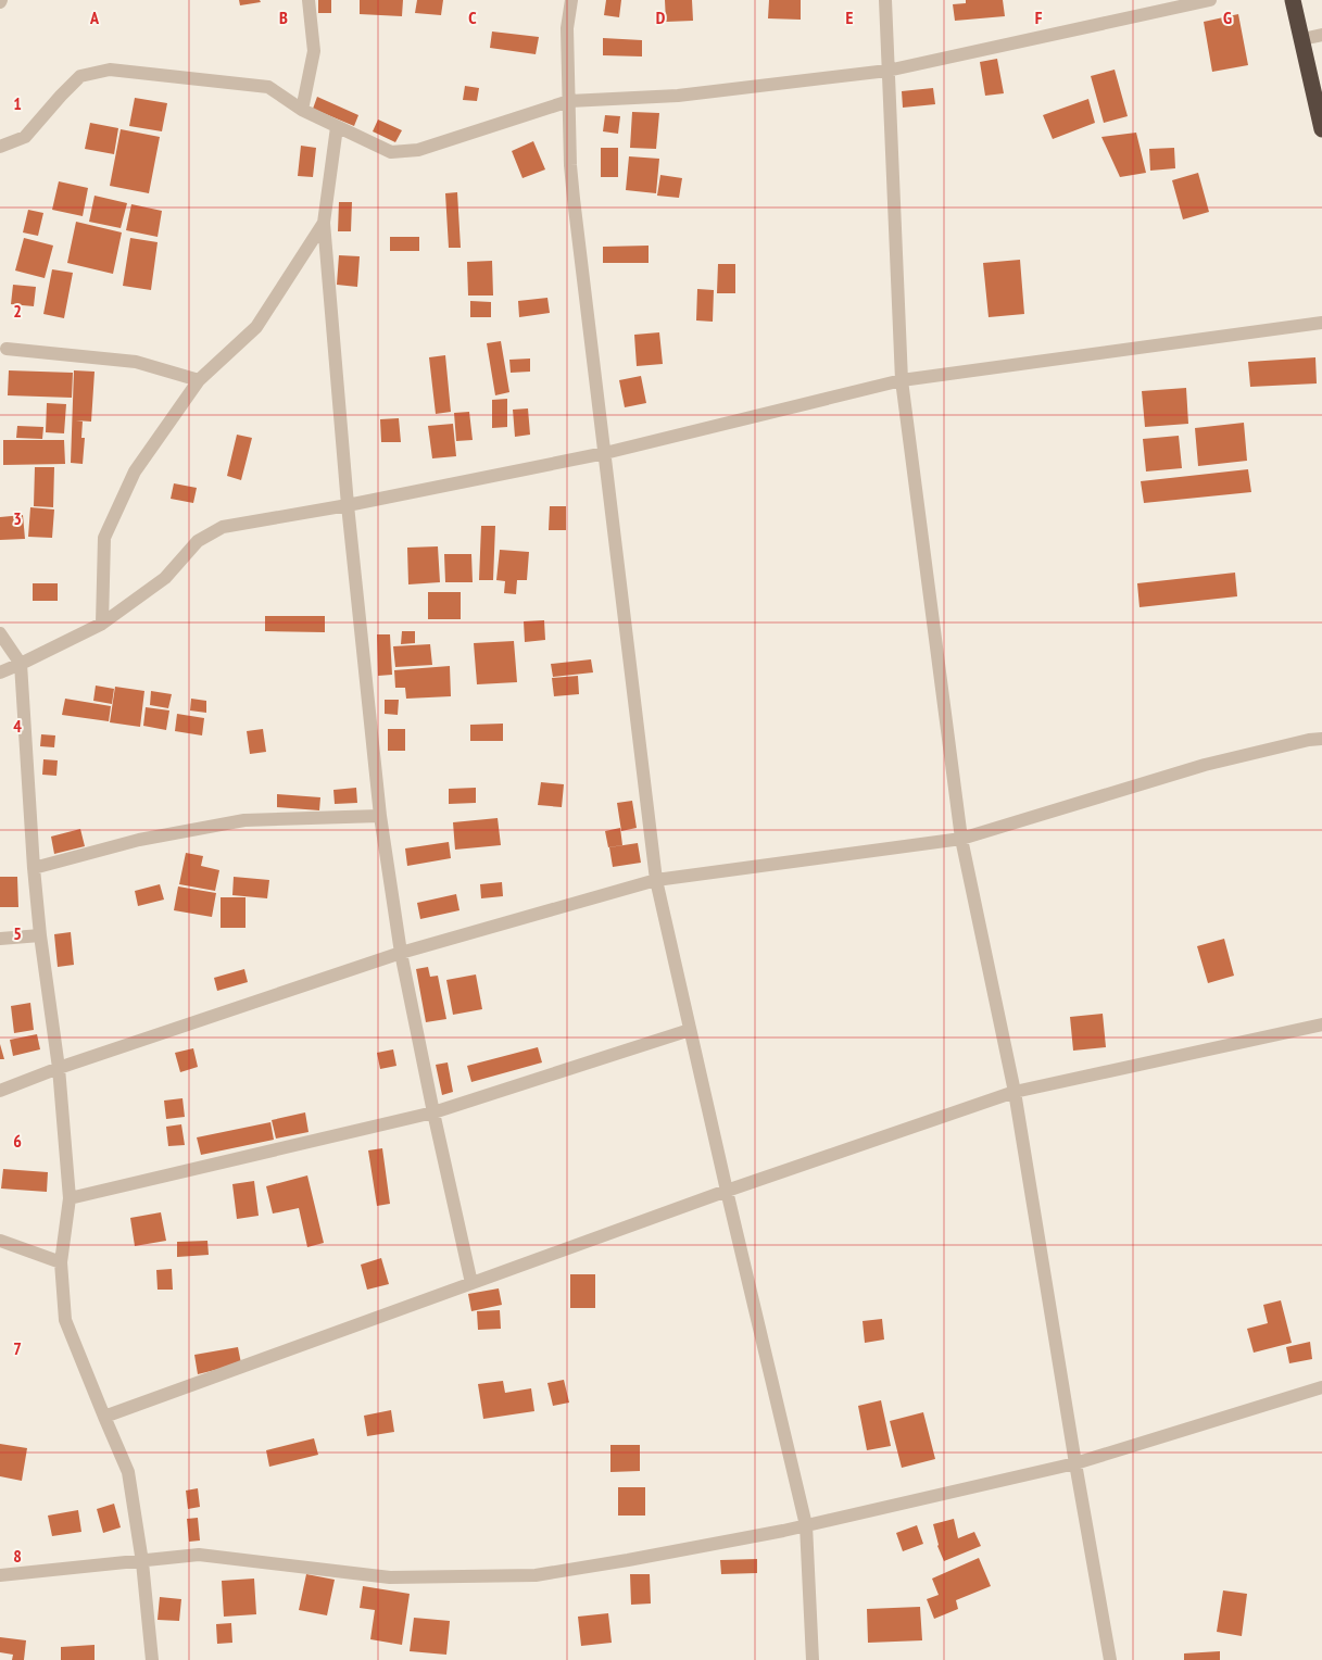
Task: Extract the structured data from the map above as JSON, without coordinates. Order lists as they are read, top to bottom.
{
  "grid": {
    "columns": [
      "A",
      "B",
      "C",
      "D",
      "E",
      "F",
      "G"
    ],
    "rows": [
      "1",
      "2",
      "3",
      "4",
      "5",
      "6",
      "7",
      "8"
    ]
  }
}
